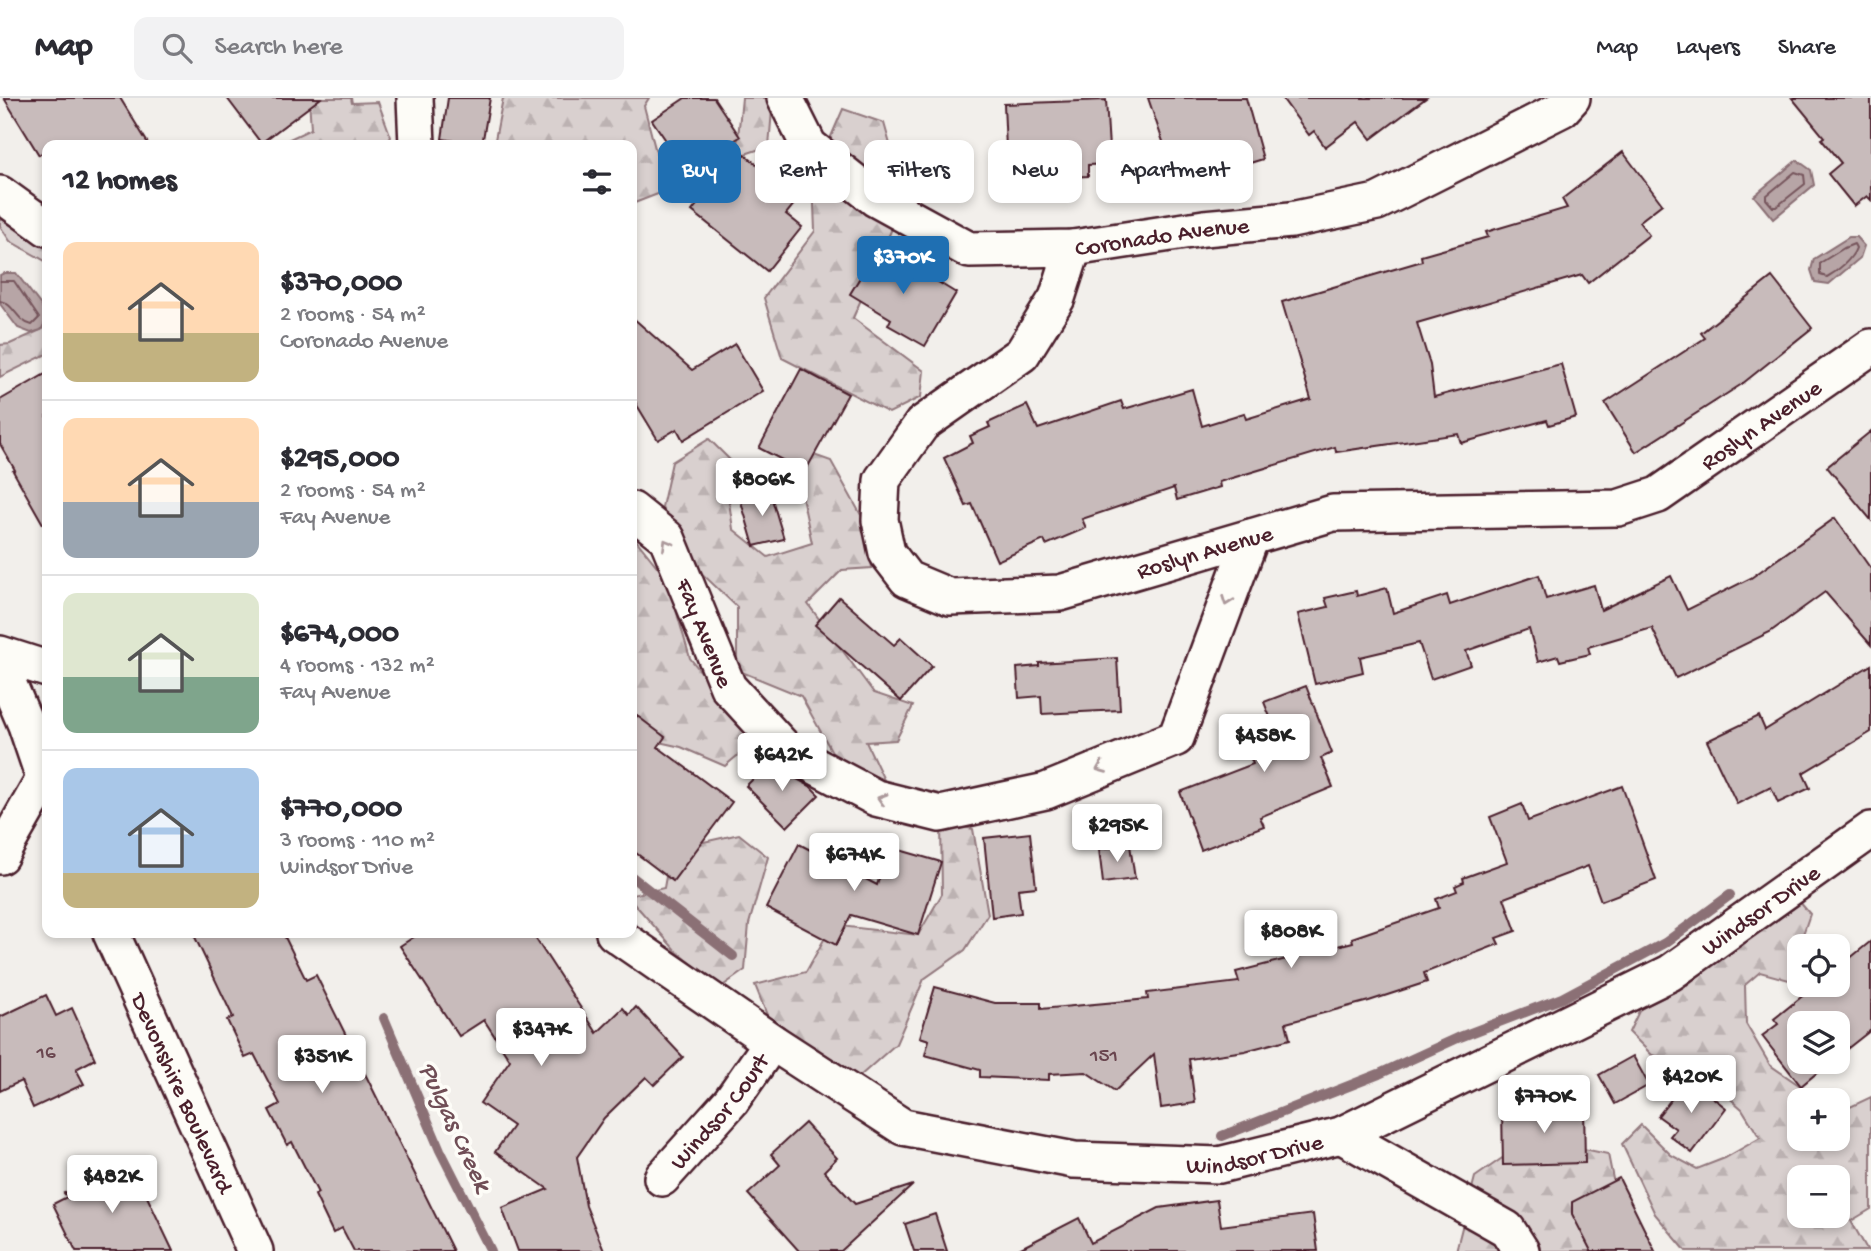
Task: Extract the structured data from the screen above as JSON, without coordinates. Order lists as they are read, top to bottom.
{
  "streets": {
    "street": [
      "Coronado Avenue",
      "Roslyn Avenue",
      "Fay Avenue",
      "Windsor Drive",
      "Devonshire Boulevard",
      "Windsor Court"
    ]
  },
  "crossings": [
    ["Coronado Avenue", "Roslyn Avenue"],
    ["Roslyn Avenue", "Fay Avenue"],
    ["Windsor Drive", "Windsor Court"]
  ],
  "water": ["Pulgas Creek"],
  "house_numbers": ["16", "151"],
  "page": {
    "header": "Map",
    "search": "Search here",
    "nav": ["Map", "Layers", "Share"],
    "chip": [
      "Buy",
      "Rent",
      "Filters",
      "New",
      "Apartment"
    ],
    "heading": "12 homes",
    "list": [
      {
        "name": "$370,000",
        "note": "2 rooms · 54 m² · Coronado Avenue"
      },
      {
        "name": "$295,000",
        "note": "2 rooms · 54 m² · Fay Avenue"
      },
      {
        "name": "$674,000",
        "note": "4 rooms · 132 m² · Fay Avenue"
      },
      {
        "name": "$770,000",
        "note": "3 rooms · 110 m² · Windsor Drive"
      }
    ],
    "price": [
      "$370K",
      "$806K",
      "$458K",
      "$642K",
      "$295K",
      "$674K",
      "$808K",
      "$347K",
      "$351K",
      "$420K",
      "$770K",
      "$482K"
    ],
    "map_buttons": ["+", "−"]
  }
}
